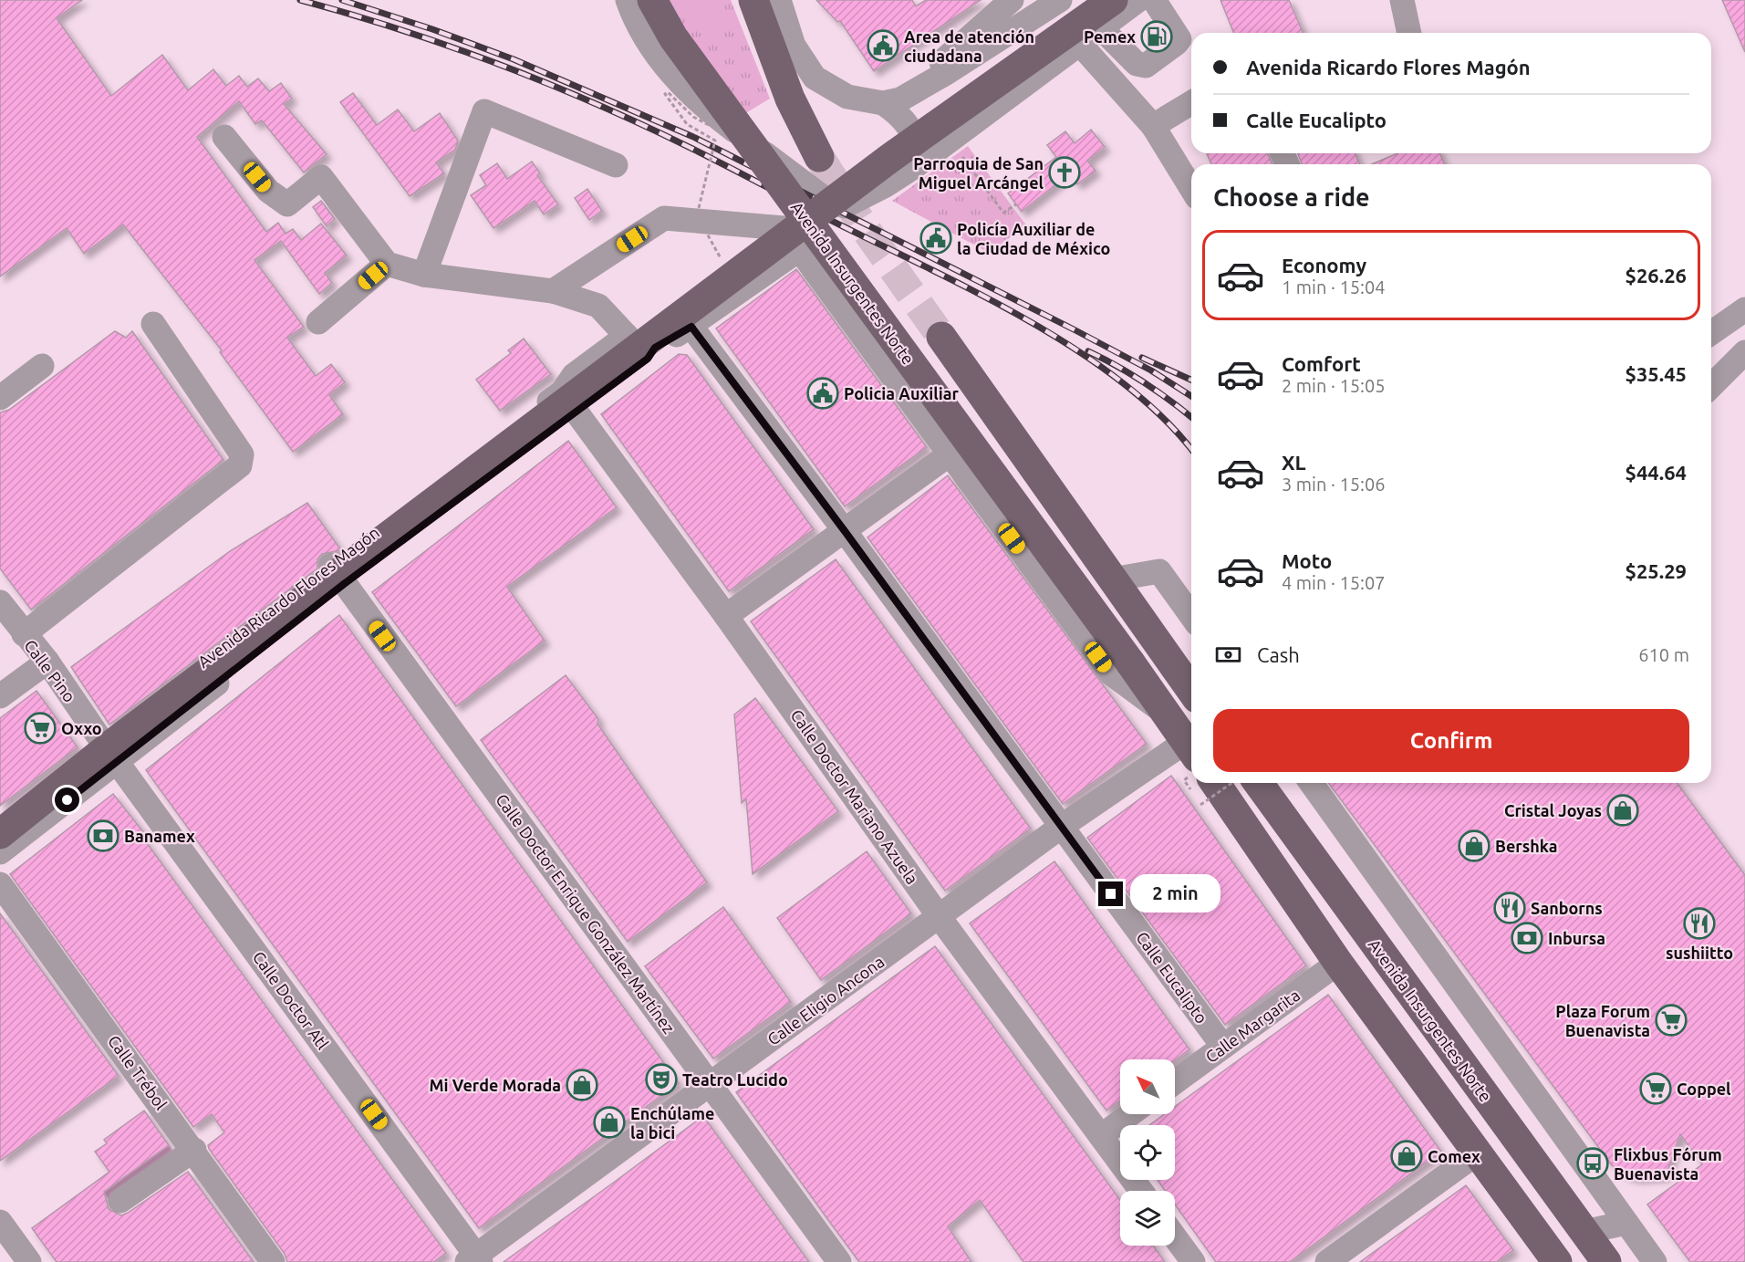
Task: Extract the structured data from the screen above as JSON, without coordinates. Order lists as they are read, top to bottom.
{
  "streets": {
    "main road": ["Avenida Insurgentes Norte", "Avenida Ricardo Flores Magón"],
    "street": [
      "Calle Pino",
      "Calle Doctor Mariano Azuela",
      "Calle Doctor Enrique González Martínez",
      "Calle Eucalipto",
      "Calle Doctor Atl",
      "Calle Eligio Ancona",
      "Calle Margarita",
      "Calle Trébol"
    ]
  },
  "crossings": [
    ["Avenida Insurgentes Norte", "Avenida Ricardo Flores Magón"],
    ["Avenida Ricardo Flores Magón", "Calle Pino"],
    ["Avenida Ricardo Flores Magón", "Calle Doctor Mariano Azuela"],
    ["Avenida Ricardo Flores Magón", "Calle Doctor Enrique González Martínez"],
    ["Avenida Ricardo Flores Magón", "Calle Eucalipto"],
    ["Avenida Ricardo Flores Magón", "Calle Doctor Atl"],
    ["Calle Pino", "Calle Doctor Atl"],
    ["Calle Doctor Mariano Azuela", "Calle Eligio Ancona"],
    ["Calle Doctor Enrique González Martínez", "Calle Eligio Ancona"],
    ["Calle Eucalipto", "Calle Eligio Ancona"],
    ["Calle Eucalipto", "Calle Margarita"],
    ["Calle Doctor Atl", "Calle Eligio Ancona"]
  ],
  "places": {
    "fuel station": ["Pemex"],
    "public building": ["Area de atención ciudadana", "Policía Auxiliar de la Ciudad de México", "Policia Auxiliar"],
    "church": ["Parroquia de San Miguel Arcángel"],
    "supermarket": ["Oxxo", "Plaza Forum Buenavista", "Coppel"],
    "shop": [
      "Cristal Joyas",
      "Bershka",
      "Mi Verde Morada",
      "Enchúlame la bici",
      "Comex"
    ],
    "bank": ["Banamex", "Inbursa"],
    "restaurant": ["Sanborns", "sushiitto"],
    "theatre": ["Teatro Lucido"],
    "bus stop": ["Flixbus Fórum Buenavista"]
  },
  "north": "top left",
  "page": {
    "banner": ["Avenida Ricardo Flores Magón", "Calle Eucalipto"],
    "heading": "Choose a ride",
    "list": [
      {
        "name": "Economy",
        "note": "1 min · 15:04",
        "value": "$26.26"
      },
      {
        "name": "Comfort",
        "note": "2 min · 15:05",
        "value": "$35.45"
      },
      {
        "name": "XL",
        "note": "3 min · 15:06",
        "value": "$44.64"
      },
      {
        "name": "Moto",
        "note": "4 min · 15:07",
        "value": "$25.29"
      }
    ],
    "pay": ["Cash", "610 m"],
    "buttons": "Confirm",
    "bubble": "2 min"
  }
}
